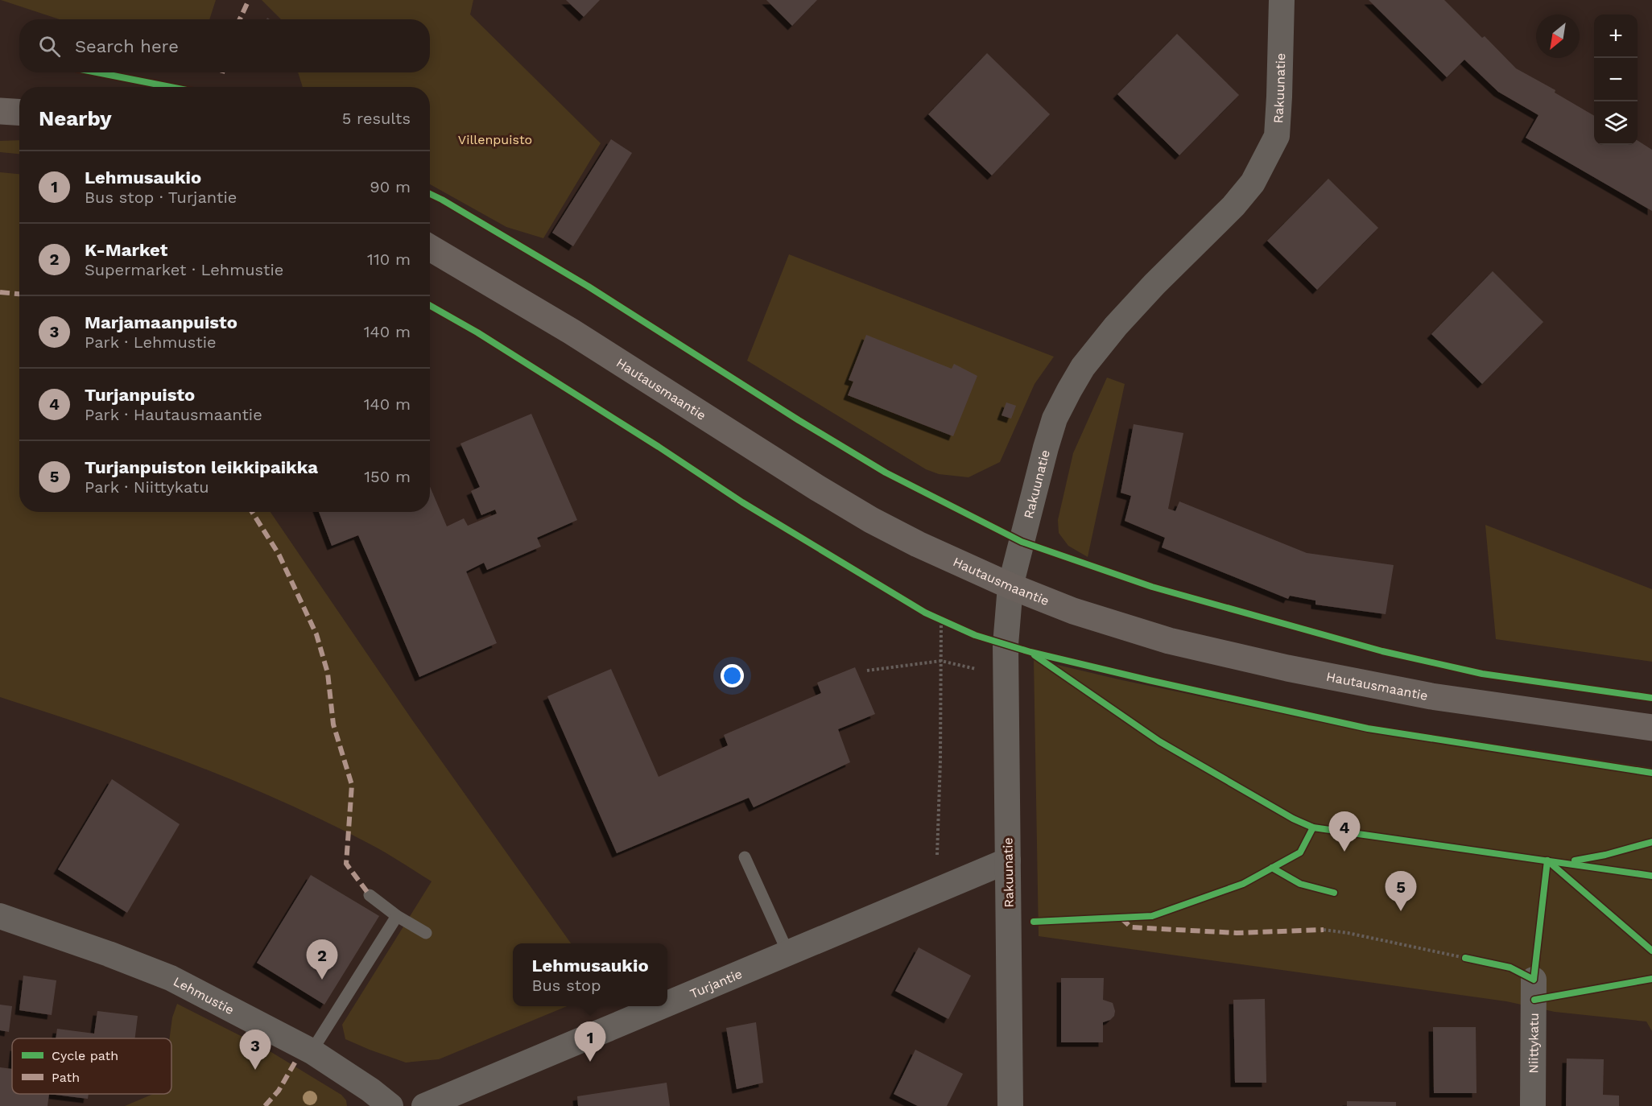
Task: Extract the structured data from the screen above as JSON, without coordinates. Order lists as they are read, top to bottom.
{
  "streets": {
    "street": [
      "Rakuunatie",
      "Hautausmaantie",
      "Turjantie",
      "Lehmustie",
      "Niittykatu"
    ]
  },
  "crossings": [
    ["Rakuunatie", "Hautausmaantie"],
    ["Rakuunatie", "Turjantie"]
  ],
  "parks": ["Villenpuisto"],
  "legend": ["Cycle path", "Path"],
  "north": "bottom left",
  "page": {
    "map_buttons": ["+", "−"],
    "search": "Search here",
    "heading": ["Nearby", "5 results"],
    "list": [
      {
        "mark": "1",
        "name": "Lehmusaukio",
        "note": "Bus stop · Turjantie",
        "value": "90 m"
      },
      {
        "mark": "2",
        "name": "K-Market",
        "note": "Supermarket · Lehmustie",
        "value": "110 m"
      },
      {
        "mark": "3",
        "name": "Marjamaanpuisto",
        "note": "Park · Lehmustie",
        "value": "140 m"
      },
      {
        "mark": "4",
        "name": "Turjanpuisto",
        "note": "Park · Hautausmaantie",
        "value": "140 m"
      },
      {
        "mark": "5",
        "name": "Turjanpuiston leikkipaikka",
        "note": "Park · Niittykatu",
        "value": "150 m"
      }
    ],
    "pins": [
      "4",
      "5",
      "2",
      "1",
      "3"
    ],
    "popup": ["Lehmusaukio", "Bus stop"]
  }
}
